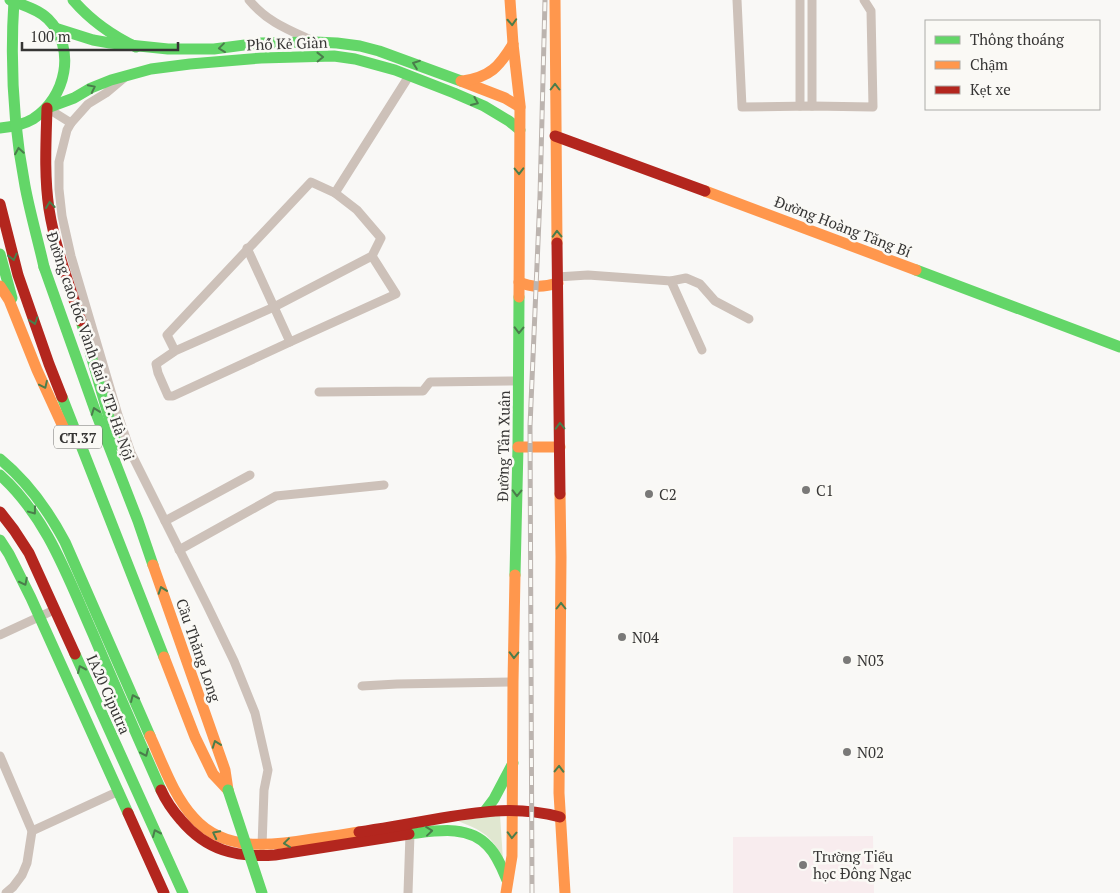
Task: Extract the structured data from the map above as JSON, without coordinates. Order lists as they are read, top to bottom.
{
  "streets": {
    "main road": [
      "Phố Kẻ Giàn",
      "Đường Hoàng Tăng Bí",
      "Đường cao tốc Vành đai 3 TP. Hà Nội",
      "CT.37",
      "Đường Tân Xuân",
      "Cầu Thăng Long",
      "IA20 Ciputra"
    ]
  },
  "crossings": [
    ["Phố Kẻ Giàn", "Đường Tân Xuân"],
    ["Đường cao tốc Vành đai 3 TP. Hà Nội", "Cầu Thăng Long"],
    ["CT.37", "Cầu Thăng Long"]
  ],
  "places": [
    "C1",
    "C2",
    "N04",
    "N03",
    "N02",
    "Trường Tiểu học Đông Ngạc"
  ],
  "legend": ["Thông thoáng", "Chậm", "Kẹt xe"],
  "scale_bar": "100 m"
}
